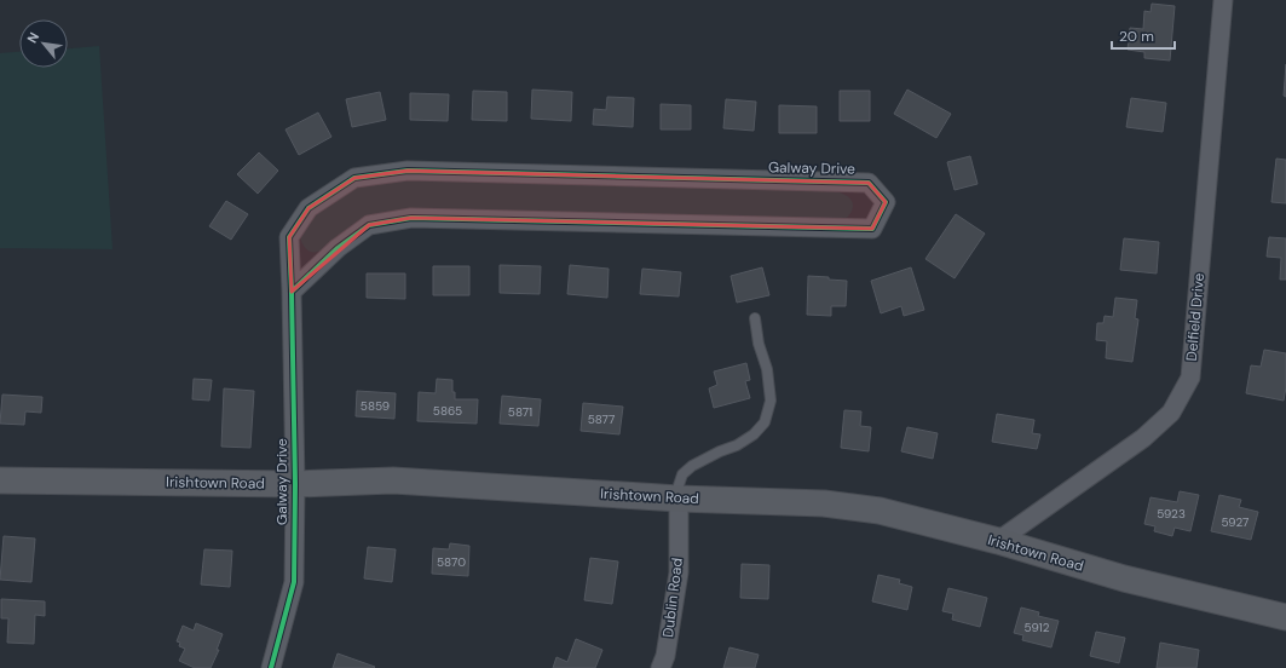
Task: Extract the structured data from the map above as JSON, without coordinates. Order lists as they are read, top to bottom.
{
  "streets": {
    "street": [
      "Galway Drive",
      "Delfield Drive",
      "Irishtown Road",
      "Dublin Road"
    ]
  },
  "crossings": [
    ["Galway Drive", "Irishtown Road"],
    ["Delfield Drive", "Irishtown Road"],
    ["Irishtown Road", "Dublin Road"]
  ],
  "house_numbers": [
    "5859",
    "5865",
    "5871",
    "5877",
    "5923",
    "5927",
    "5870",
    "5912"
  ],
  "scale_bar": "20 m",
  "north": "top left"
}
